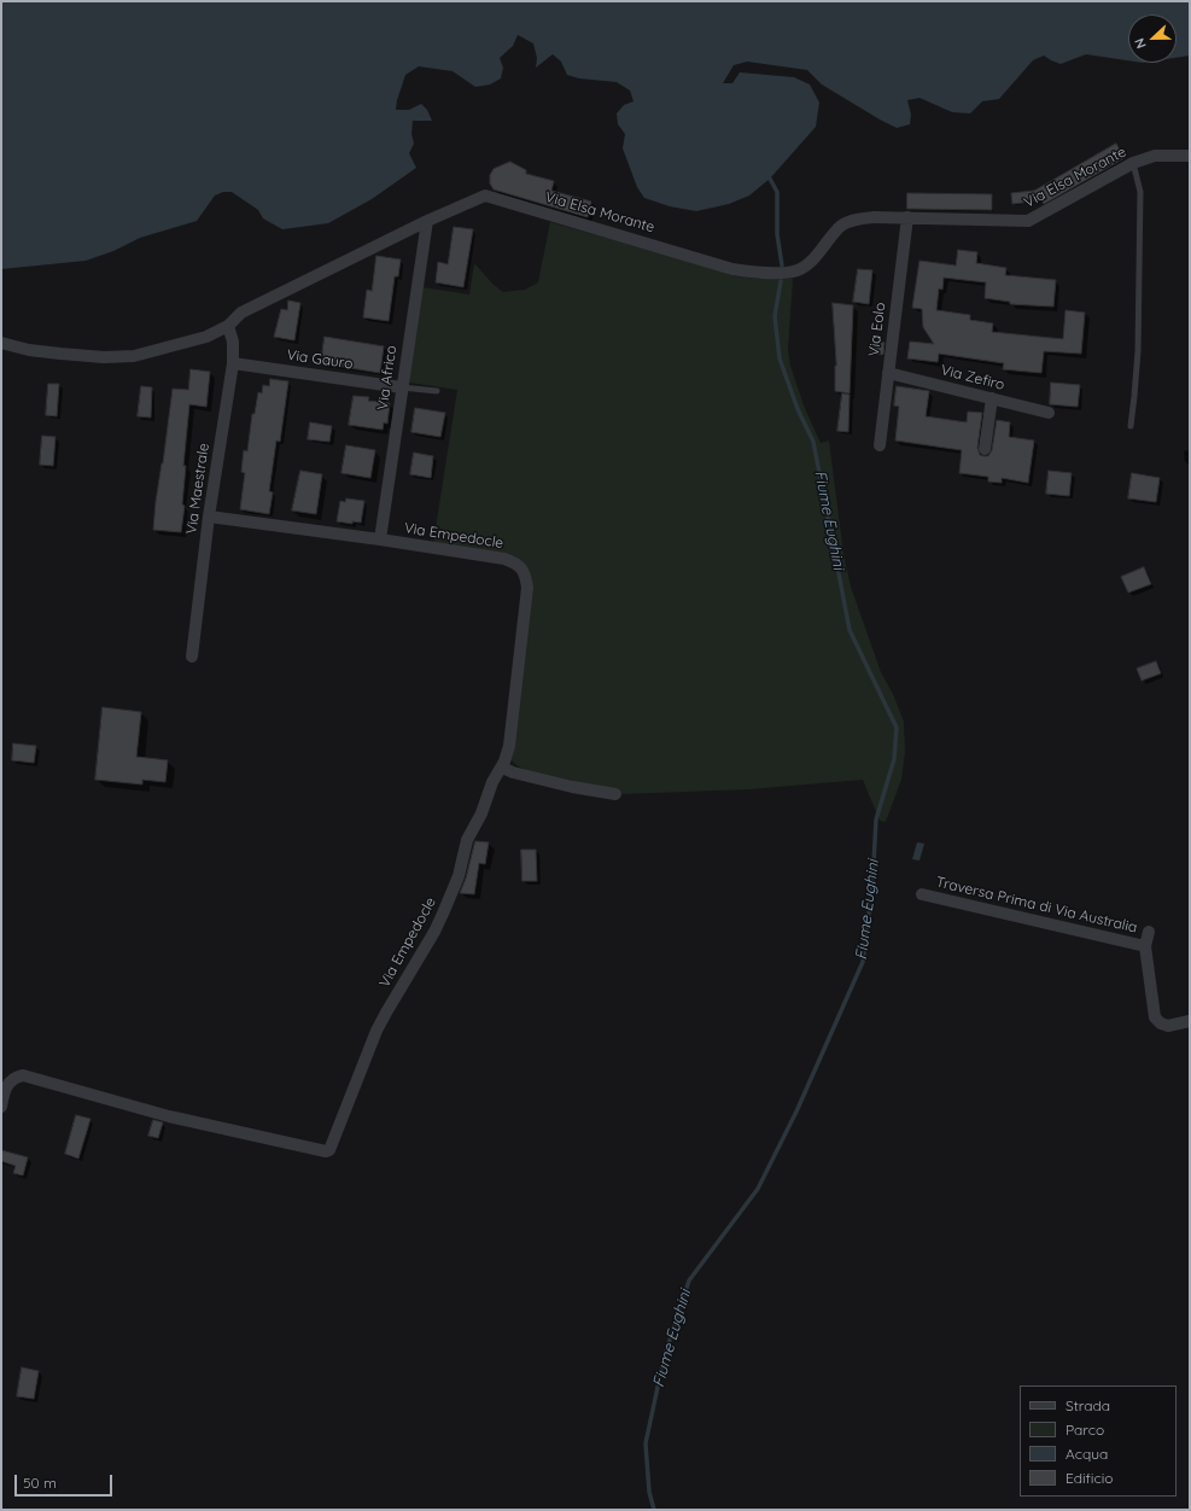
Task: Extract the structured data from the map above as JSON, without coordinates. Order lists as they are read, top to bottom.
{
  "streets": {
    "street": [
      "Via Elsa Morante",
      "Via Eolo",
      "Via Gauro",
      "Via Africo",
      "Via Zefiro",
      "Via Maestrale",
      "Via Empedocle",
      "Traversa Prima di Via Australia"
    ]
  },
  "crossings": [
    ["Via Elsa Morante", "Via Eolo"],
    ["Via Elsa Morante", "Via Africo"],
    ["Via Elsa Morante", "Via Maestrale"],
    ["Via Eolo", "Via Zefiro"],
    ["Via Gauro", "Via Africo"],
    ["Via Gauro", "Via Maestrale"],
    ["Via Africo", "Via Empedocle"],
    ["Via Maestrale", "Via Empedocle"]
  ],
  "water": ["Fiume Eughini"],
  "legend": [
    "Strada",
    "Parco",
    "Acqua",
    "Edificio"
  ],
  "scale_bar": "50 m",
  "north": "left"
}
